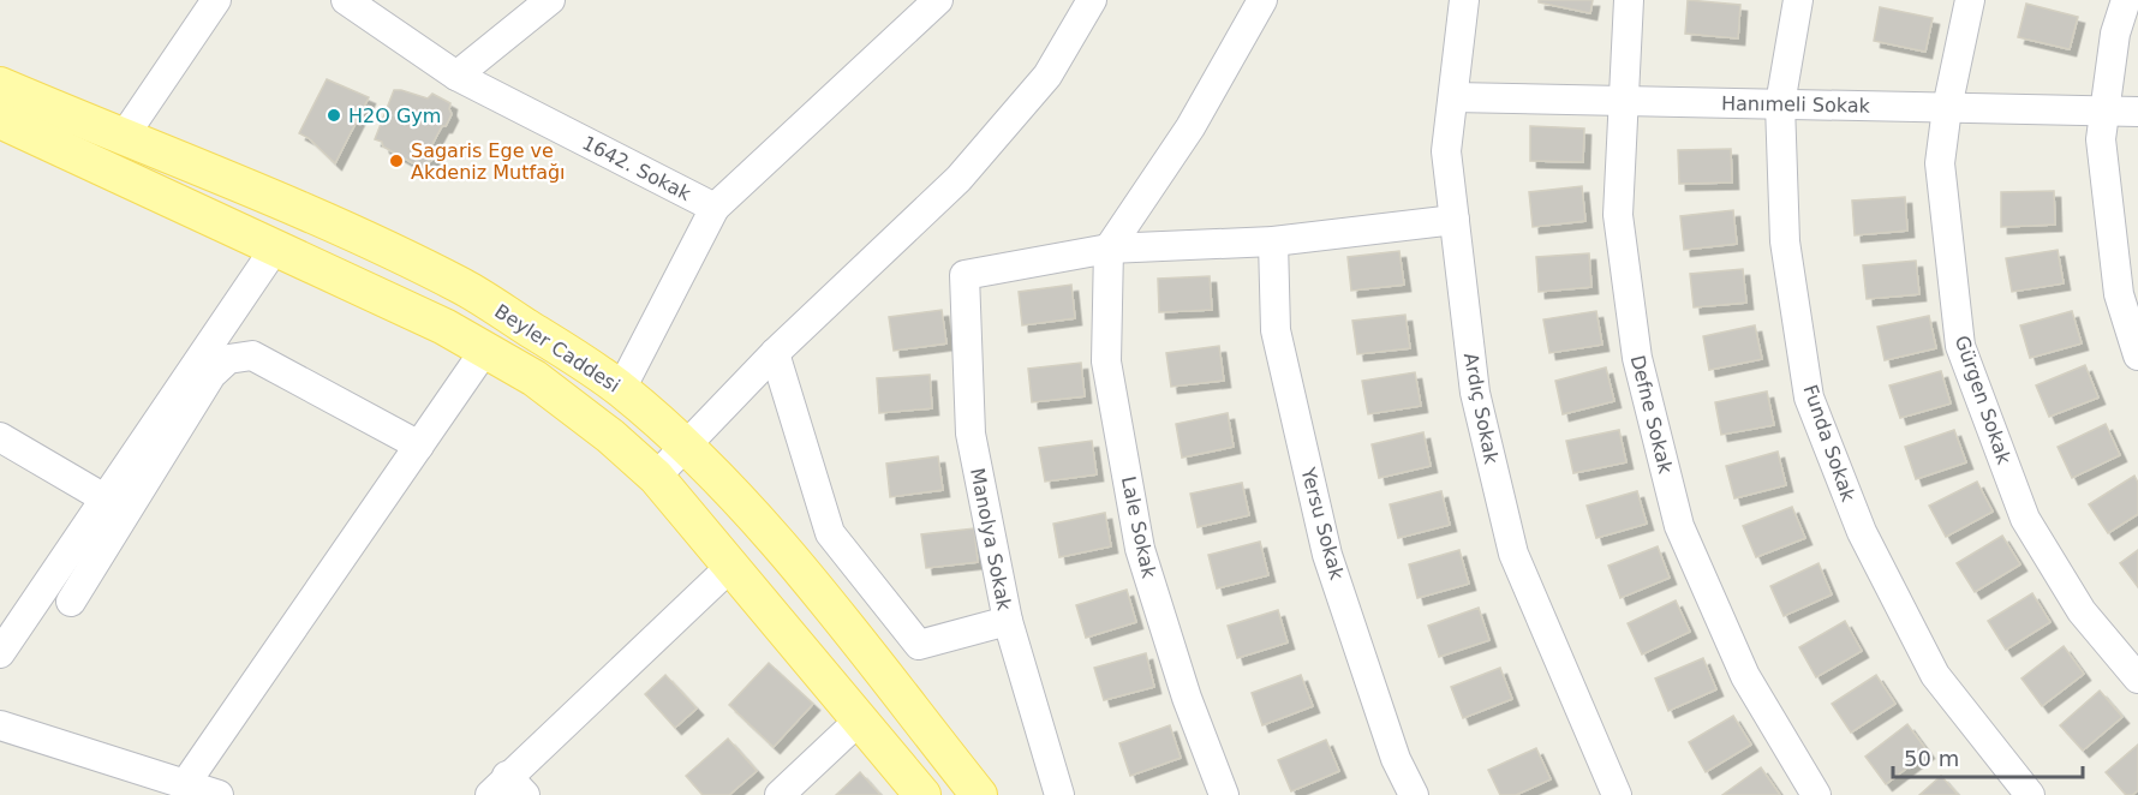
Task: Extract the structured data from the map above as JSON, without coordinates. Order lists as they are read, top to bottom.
{
  "streets": {
    "main road": ["Beyler Caddesi"],
    "street": [
      "Hanımeli Sokak",
      "1642. Sokak",
      "Gürgen Sokak",
      "Ardıç Sokak",
      "Defne Sokak",
      "Funda Sokak",
      "Yersu Sokak",
      "Lale Sokak",
      "Manolya Sokak"
    ]
  },
  "crossings": [
    ["Hanımeli Sokak", "Gürgen Sokak"],
    ["Hanımeli Sokak", "Ardıç Sokak"],
    ["Hanımeli Sokak", "Defne Sokak"],
    ["Hanımeli Sokak", "Funda Sokak"],
    ["1642. Sokak", "Beyler Caddesi"],
    ["Lale Sokak", "Manolya Sokak"]
  ],
  "places": ["H2O Gym", "Sagaris Ege ve Akdeniz Mutfağı"],
  "scale_bar": "50 m"
}
